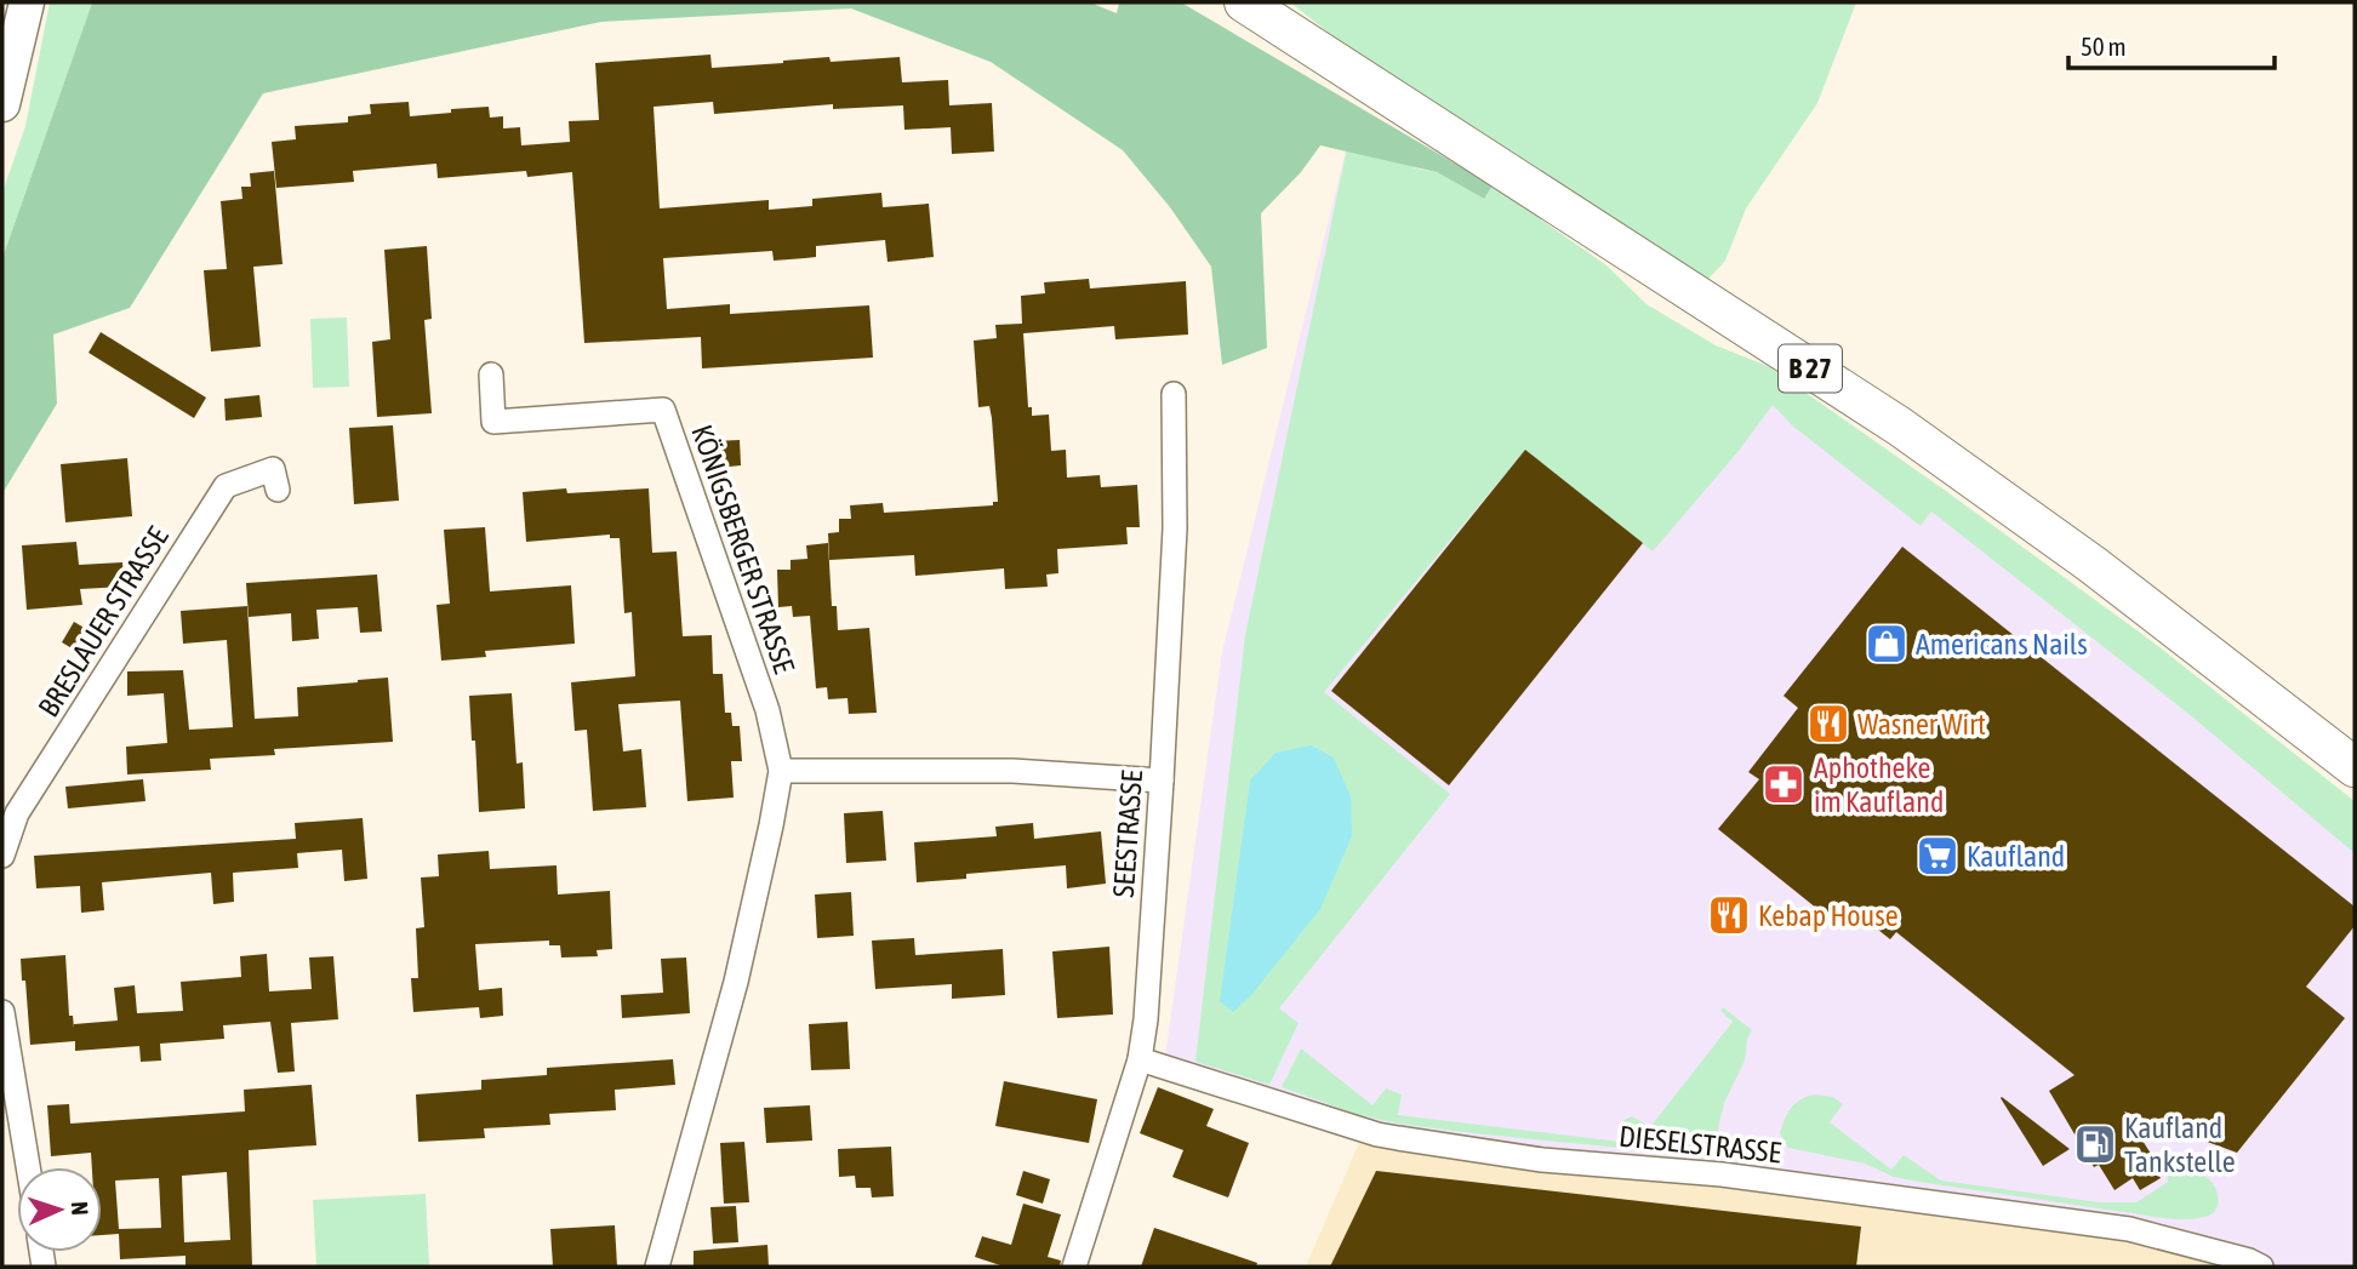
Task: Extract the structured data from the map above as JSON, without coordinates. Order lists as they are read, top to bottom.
{
  "streets": {
    "main road": ["B 27"],
    "street": [
      "KÖNIGSBERGER STRASSE",
      "BRESLAUER STRASSE",
      "SEESTRASSE",
      "DIESELSTRASSE"
    ]
  },
  "crossings": [
    ["SEESTRASSE", "DIESELSTRASSE"]
  ],
  "places": {
    "shop": ["Americans Nails"],
    "restaurant": ["Wasner Wirt", "Kebap House"],
    "pharmacy": ["Aphotheke im Kaufland"],
    "supermarket": ["Kaufland"],
    "fuel station": ["Kaufland Tankstelle"]
  },
  "scale_bar": "50 m",
  "north": "right"
}
